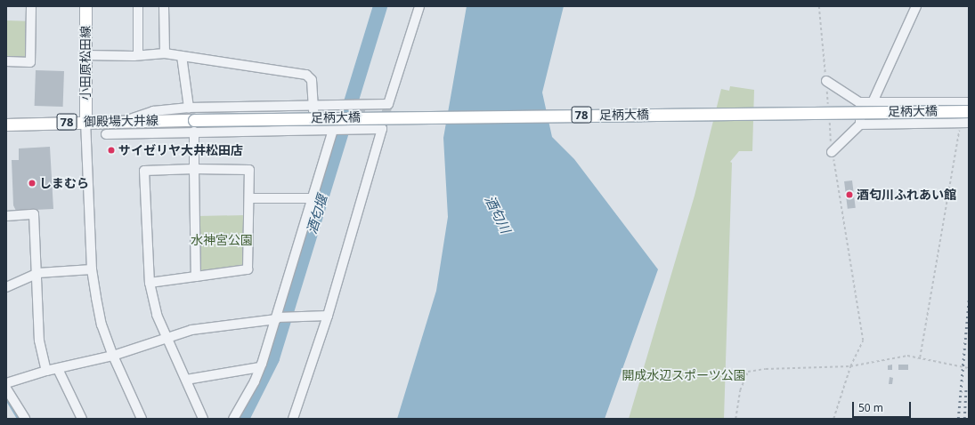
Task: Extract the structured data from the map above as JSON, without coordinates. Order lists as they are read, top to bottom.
{
  "streets": {
    "main road": [
      "小田原松田線",
      "足柄大橋",
      "78",
      "御殿場大井線"
    ]
  },
  "crossings": [
    ["小田原松田線", "御殿場大井線"],
    ["足柄大橋", "御殿場大井線"]
  ],
  "water": ["酒匂堰", "酒匂川"],
  "parks": ["水神宮公園", "開成水辺スポーツ公園"],
  "places": ["サイゼリヤ大井松田店", "しまむら", "酒匂川ふれあい館"],
  "scale_bar": "50 m"
}
